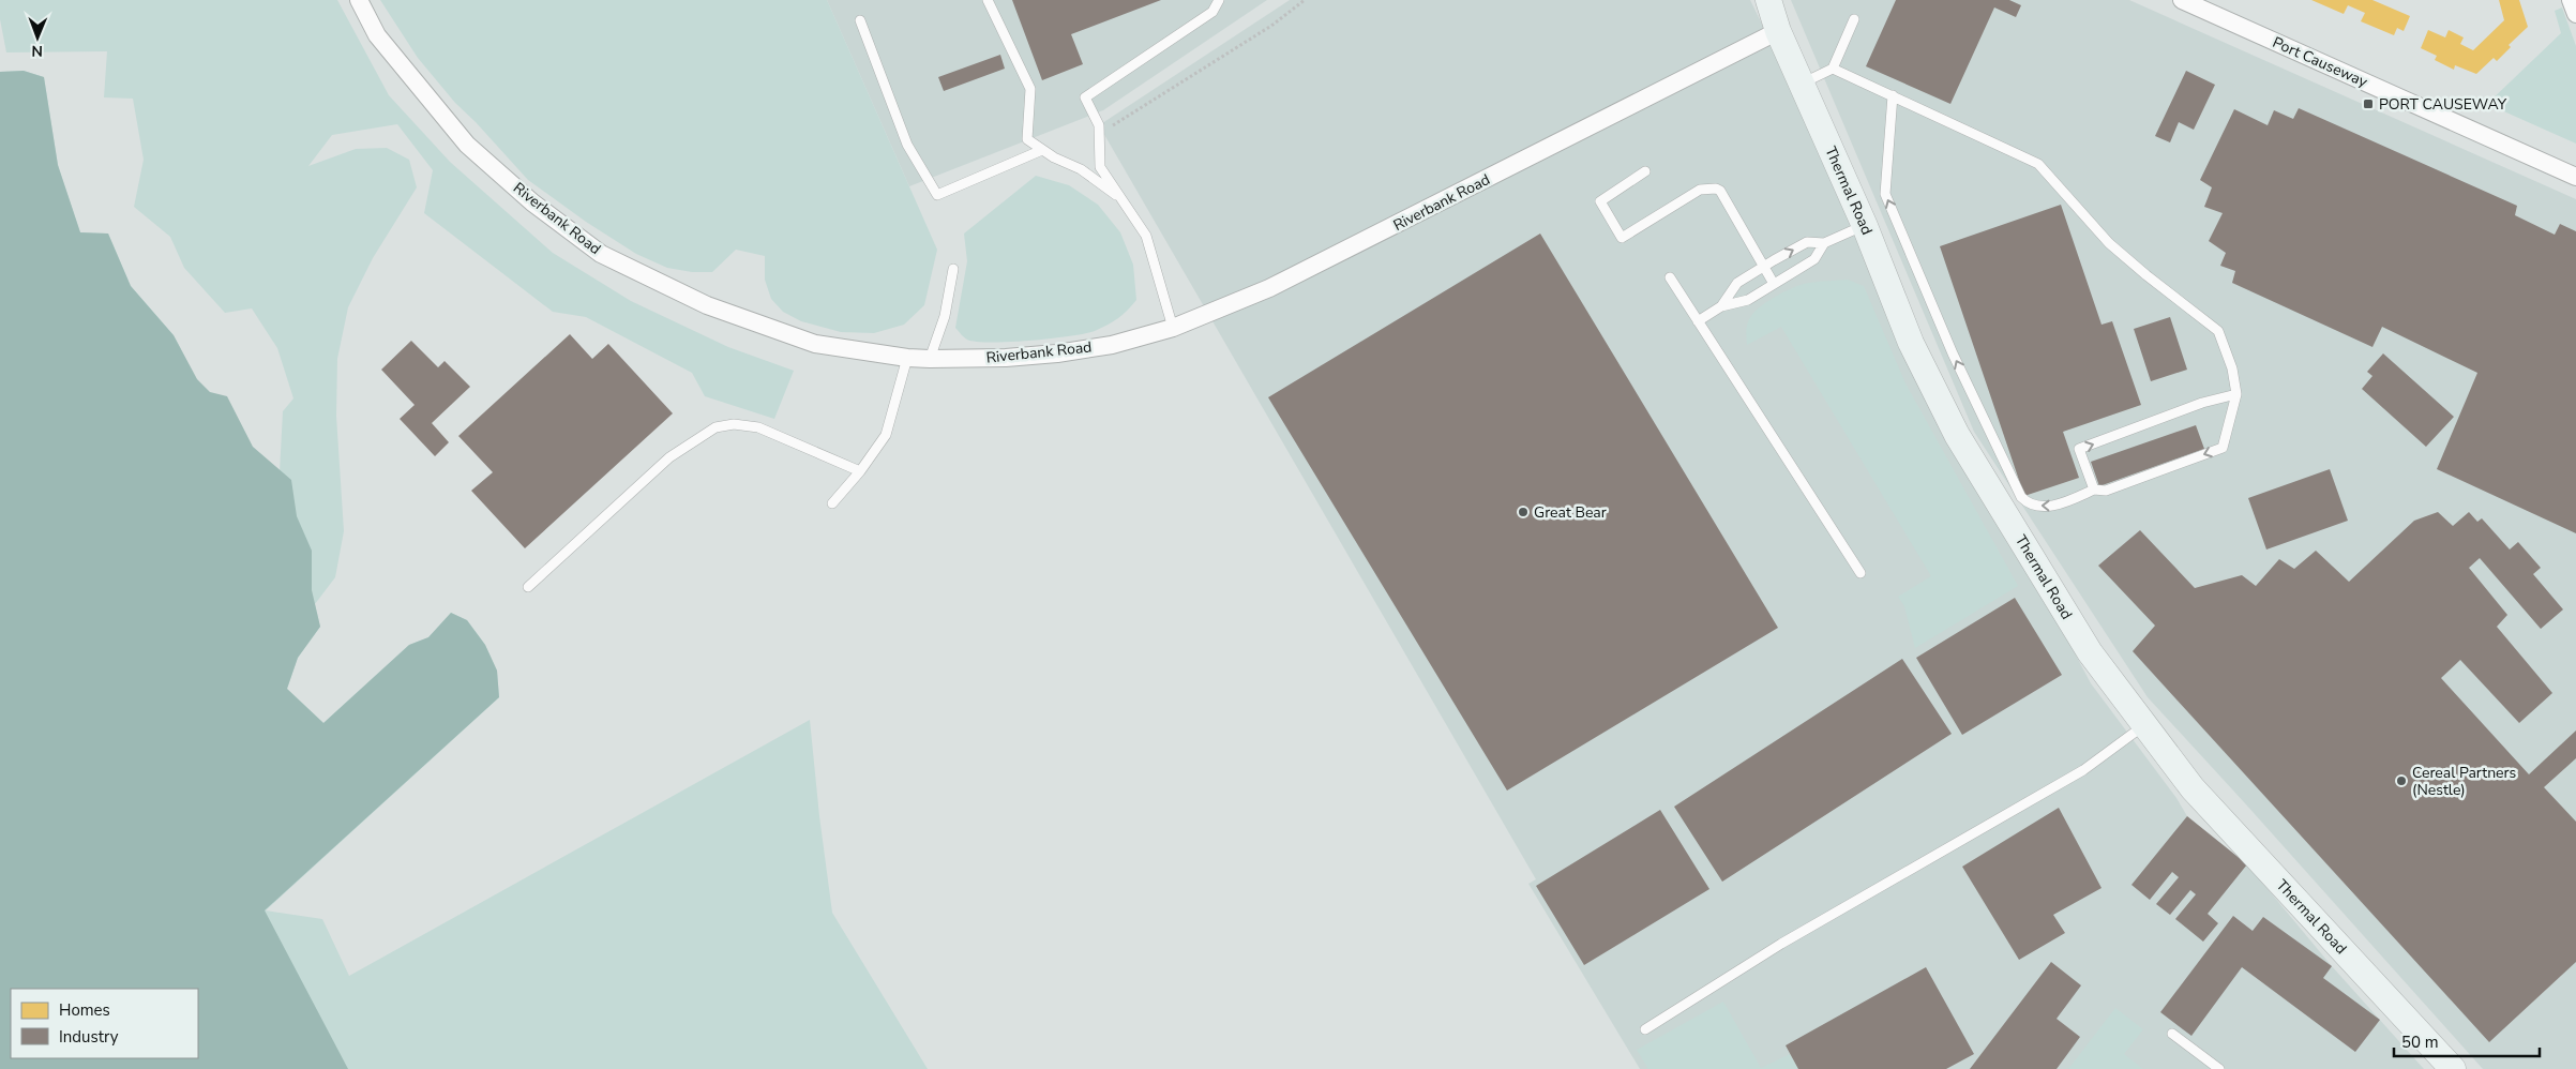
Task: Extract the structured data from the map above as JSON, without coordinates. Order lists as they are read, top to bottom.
{
  "streets": {
    "street": ["Port Causeway", "Thermal Road", "Riverbank Road"]
  },
  "crossings": [
    ["Thermal Road", "Riverbank Road"]
  ],
  "places": {
    "transit": ["PORT CAUSEWAY"],
    "other": ["Great Bear", "Cereal Partners (Nestle)"]
  },
  "legend": ["Homes", "Industry"],
  "scale_bar": "50 m",
  "north": "bottom"
}
